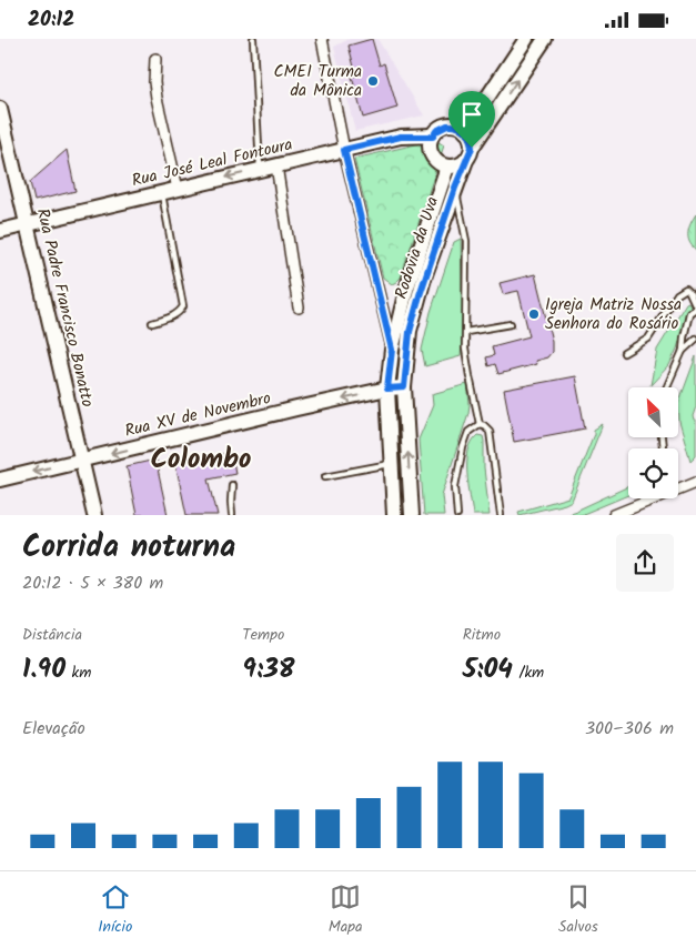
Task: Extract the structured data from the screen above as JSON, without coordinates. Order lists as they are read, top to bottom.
{
  "streets": {
    "main road": [
      "Rua José Leal Fontoura",
      "Rodovia da Uva",
      "Rua Padre Francisco Bonatto",
      "Rua XV de Novembro"
    ]
  },
  "crossings": [
    ["Rua José Leal Fontoura", "Rodovia da Uva"],
    ["Rua José Leal Fontoura", "Rua Padre Francisco Bonatto"],
    ["Rodovia da Uva", "Rua XV de Novembro"],
    ["Rua Padre Francisco Bonatto", "Rua XV de Novembro"]
  ],
  "one_way": ["Rua XV de Novembro"],
  "districts": ["Colombo"],
  "places": ["CMEI Turma da Mônica", "Igreja Matriz Nossa Senhora do Rosário"],
  "north": "top left",
  "page": {
    "status": "20:12",
    "heading": ["Corrida noturna", "20:12 · 5 × 380 m"],
    "stats": [
      ["Distância", "1.90 km"],
      ["Tempo", "9:38"],
      ["Ritmo", "5:04 /km"]
    ],
    "chart": ["Elevação", "300–306 m"],
    "tabs": ["Início", "Mapa", "Salvos"]
  }
}
